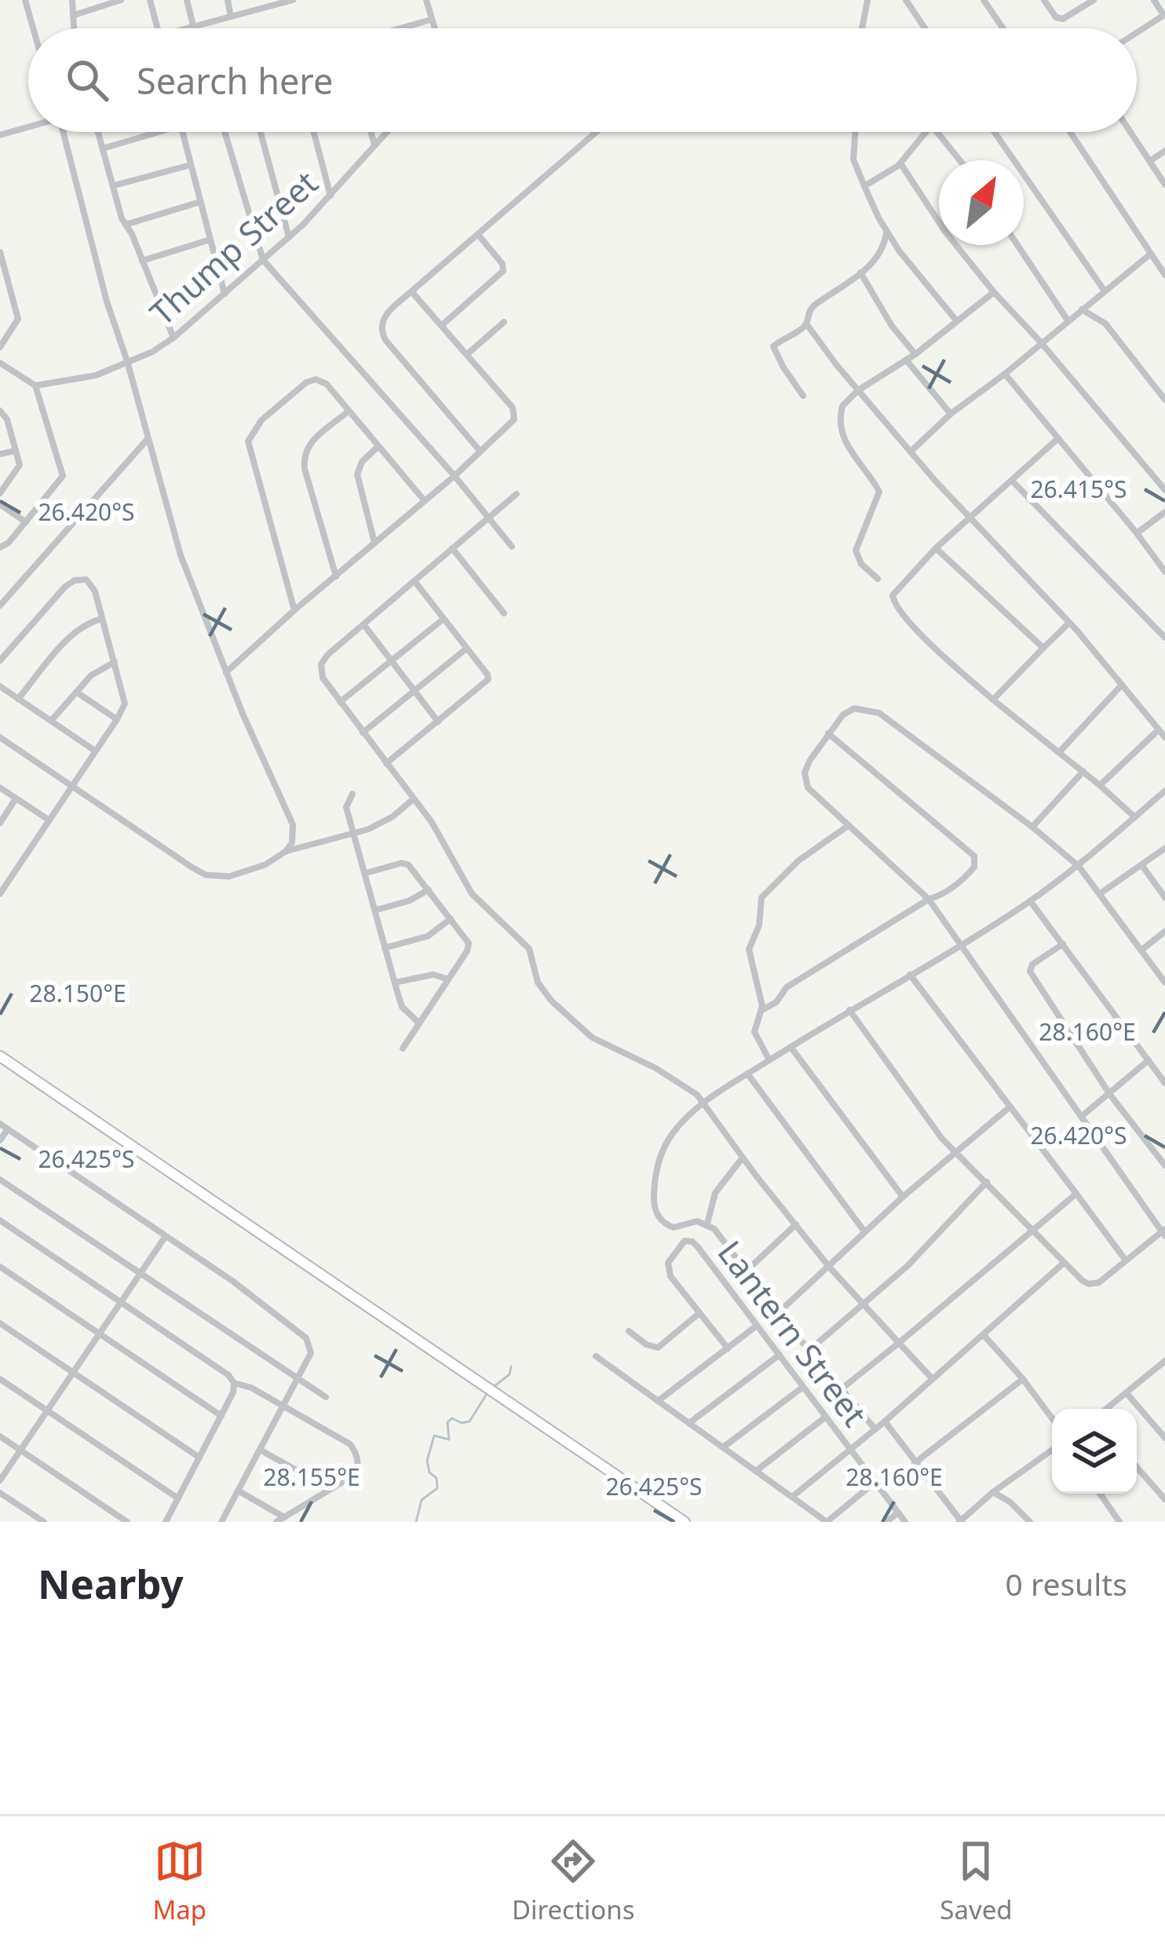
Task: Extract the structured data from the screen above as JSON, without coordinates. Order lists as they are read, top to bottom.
{
  "streets": {
    "street": ["Thump Street", "Lantern Street"]
  },
  "north": "top right",
  "page": {
    "search": "Search here",
    "heading": ["Nearby", "0 results"],
    "nav": ["Map", "Directions", "Saved"]
  },
  "coordinates": [
    "26.415°S",
    "26.420°S",
    "28.150°E",
    "28.160°E",
    "26.425°S",
    "28.155°E"
  ]
}
